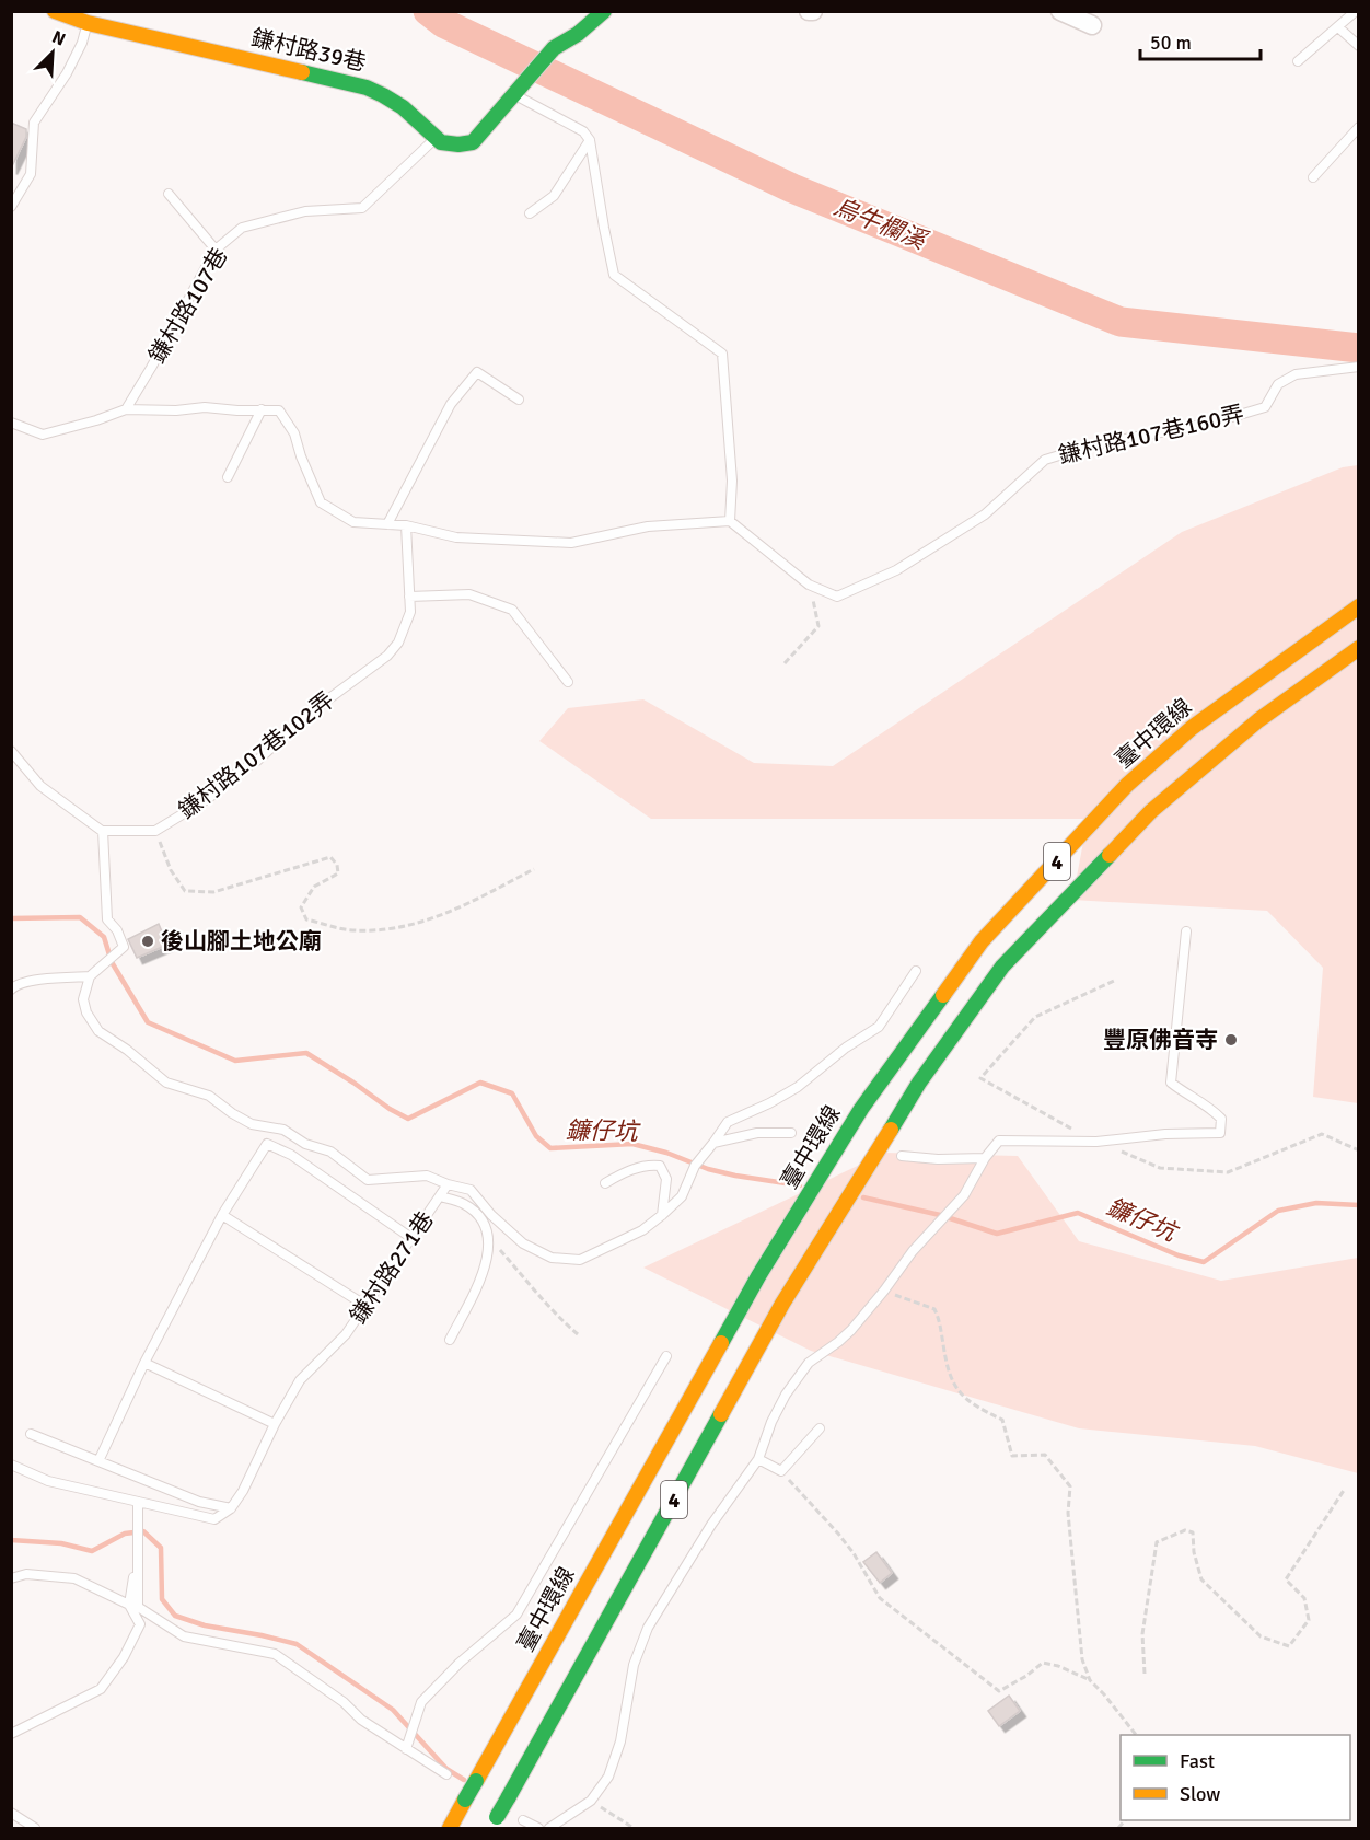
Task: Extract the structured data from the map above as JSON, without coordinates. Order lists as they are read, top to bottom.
{
  "streets": {
    "main road": ["鎌村路39巷", "臺中環線", "4"],
    "lane": [
      "鎌村路107巷",
      "鎌村路107巷160弄",
      "鎌村路107巷102弄",
      "鎌村路271巷"
    ]
  },
  "crossings": [
    ["鎌村路39巷", "鎌村路107巷"]
  ],
  "water": ["烏牛欄溪", "鐮仔坑"],
  "places": ["後山腳土地公廟", "豐原佛音寺"],
  "legend": ["Fast", "Slow"],
  "scale_bar": "50 m",
  "north": "top right"
}
